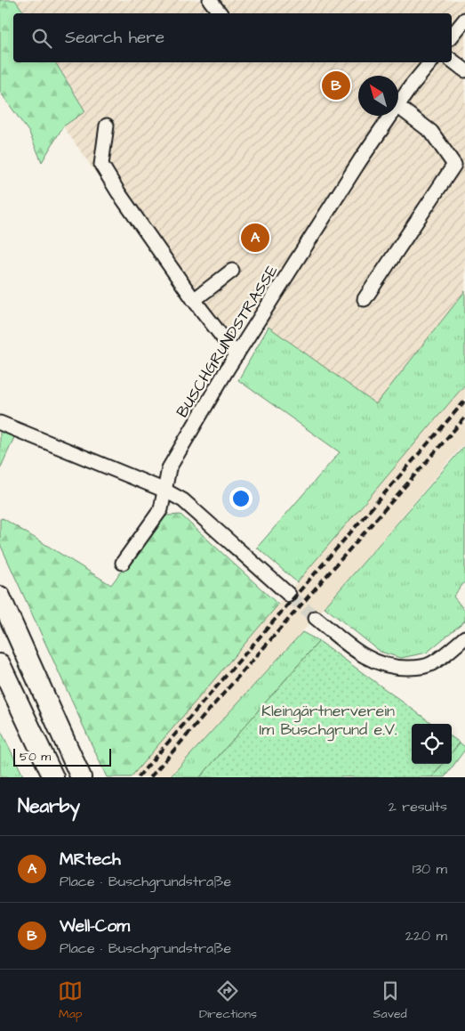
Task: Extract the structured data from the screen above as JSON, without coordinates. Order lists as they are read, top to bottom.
{
  "streets": {
    "street": ["BUSCHGRUNDSTRASSE"]
  },
  "parks": ["Kleingärtnerverein Im Buschgrund e.V."],
  "scale_bar": "50 m",
  "north": "top left",
  "page": {
    "search": "Search here",
    "pins": ["B", "A"],
    "scale": "50 m",
    "heading": ["Nearby", "2 results"],
    "list": [
      {
        "mark": "A",
        "name": "MRtech",
        "note": "Place · Buschgrundstraße",
        "value": "130 m"
      },
      {
        "mark": "B",
        "name": "Well-Com",
        "note": "Place · Buschgrundstraße",
        "value": "220 m"
      }
    ],
    "nav": ["Map", "Directions", "Saved"]
  }
}
